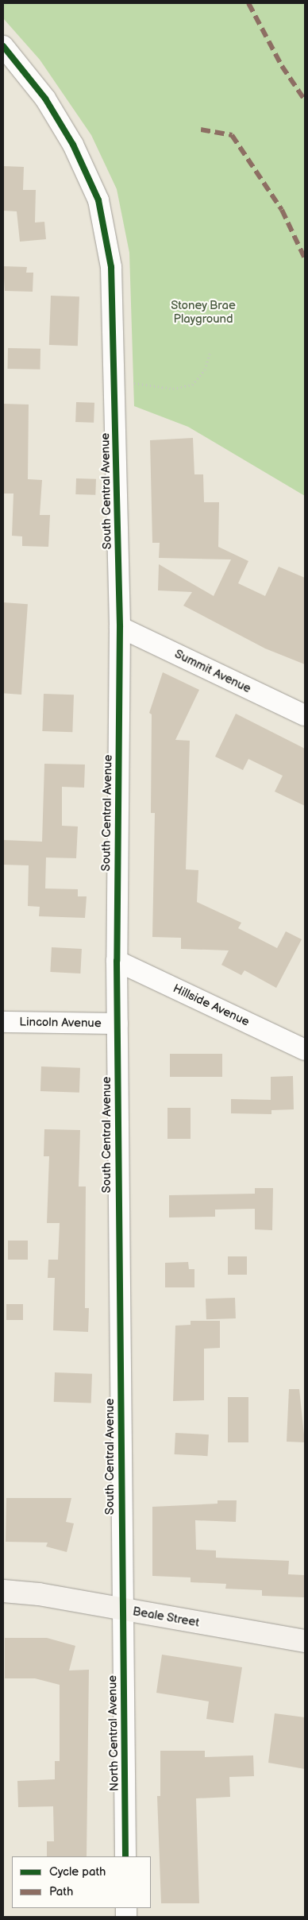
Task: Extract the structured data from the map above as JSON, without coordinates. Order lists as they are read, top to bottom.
{
  "streets": {
    "main road": ["Beale Street"],
    "street": [
      "South Central Avenue",
      "Summit Avenue",
      "Hillside Avenue",
      "Lincoln Avenue",
      "North Central Avenue"
    ]
  },
  "crossings": [
    ["South Central Avenue", "Summit Avenue"],
    ["South Central Avenue", "Hillside Avenue"],
    ["South Central Avenue", "Lincoln Avenue"],
    ["South Central Avenue", "Beale Street"],
    ["South Central Avenue", "North Central Avenue"],
    ["Beale Street", "North Central Avenue"]
  ],
  "parks": ["Stoney Brae Playground"],
  "legend": ["Cycle path", "Path"]
}
